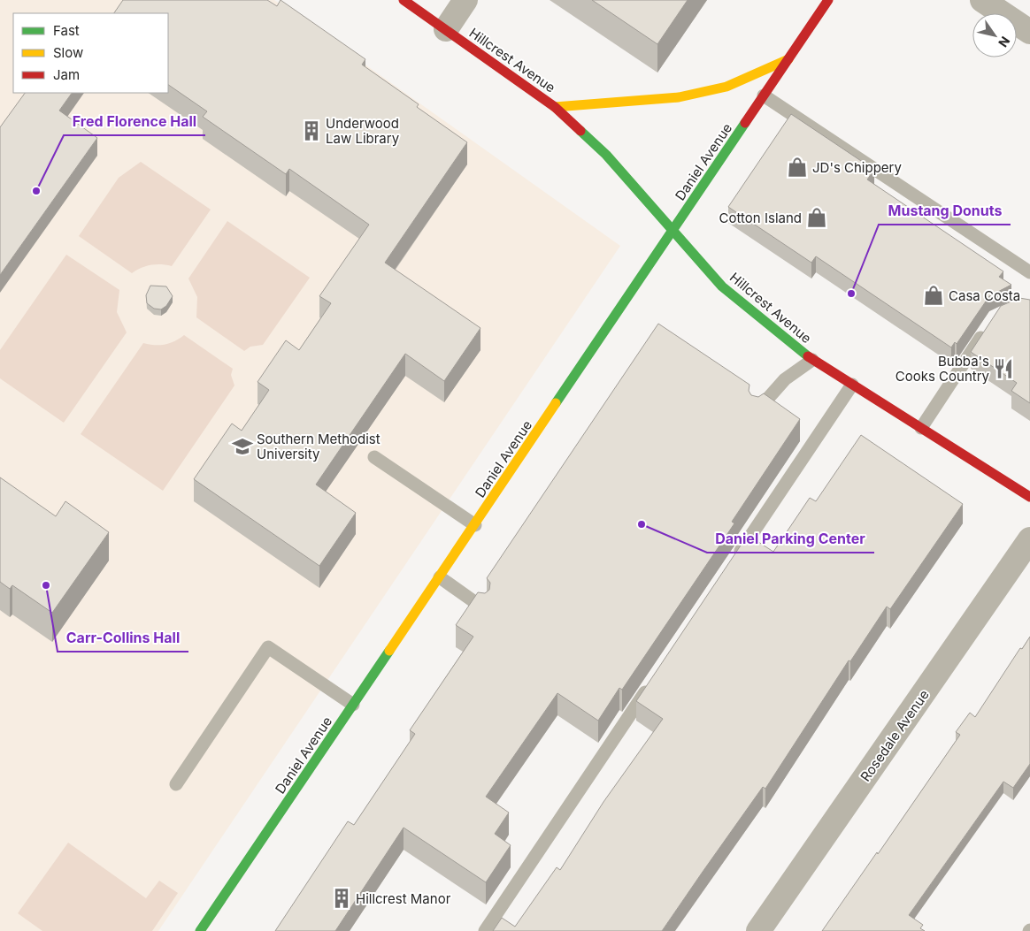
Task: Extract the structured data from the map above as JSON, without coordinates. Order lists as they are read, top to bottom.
{
  "streets": {
    "street": ["Hillcrest Avenue", "Daniel Avenue", "Rosedale Avenue"]
  },
  "crossings": [
    ["Hillcrest Avenue", "Daniel Avenue"]
  ],
  "places": {
    "building": ["Underwood Law Library", "Hillcrest Manor"],
    "shop": ["JD's Chippery", "Cotton Island", "Casa Costa"],
    "other": [
      "Fred Florence Hall",
      "Mustang Donuts",
      "Daniel Parking Center",
      "Carr-Collins Hall"
    ],
    "restaurant": ["Bubba's Cooks Country"],
    "school or university": ["Southern Methodist University"]
  },
  "legend": ["Fast", "Slow", "Jam"],
  "north": "bottom right"
}
